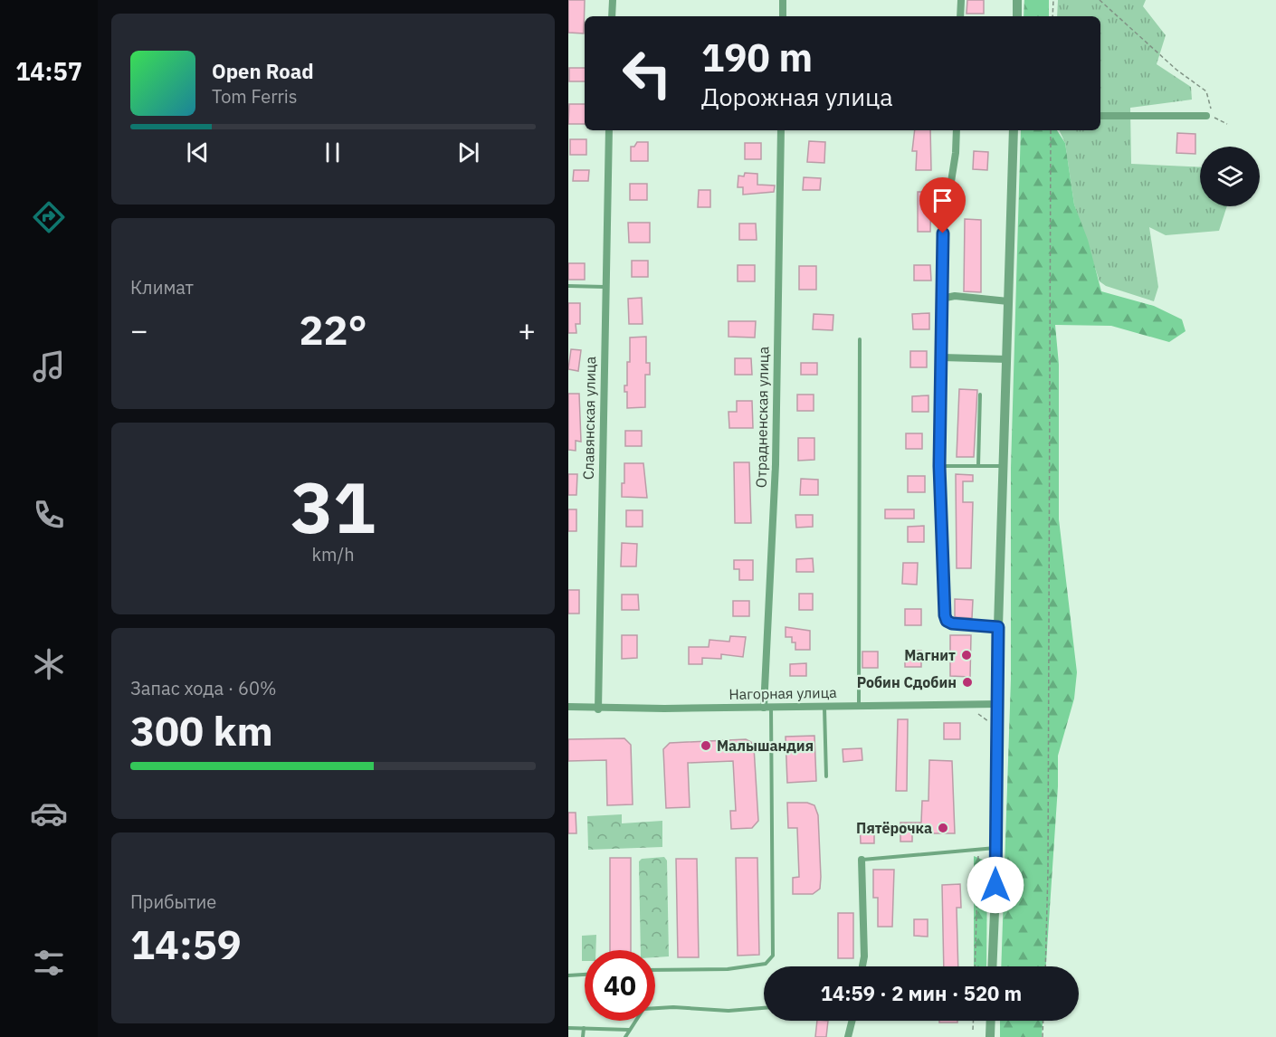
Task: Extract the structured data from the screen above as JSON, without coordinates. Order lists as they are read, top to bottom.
{
  "streets": {
    "street": ["Отрадненская улица", "Славянская улица", "Нагорная улица"]
  },
  "crossings": [
    ["Отрадненская улица", "Нагорная улица"],
    ["Славянская улица", "Нагорная улица"]
  ],
  "places": [
    "Магнит",
    "Робин Сдобин",
    "Малышандия",
    "Пятёрочка"
  ],
  "page": {
    "tabs": "14:57",
    "turn": ["190 m", "Дорожная улица"],
    "song": ["Open Road", "Tom Ferris"],
    "tile": [
      "Климат",
      ["31", "km/h"],
      ["Запас хода · 60%", "300 km"],
      ["Прибытие", "14:59"]
    ],
    "heat": ["−", "22°", "+"],
    "limit": "40",
    "trip": "14:59 · 2 мин · 520 m"
  }
}
